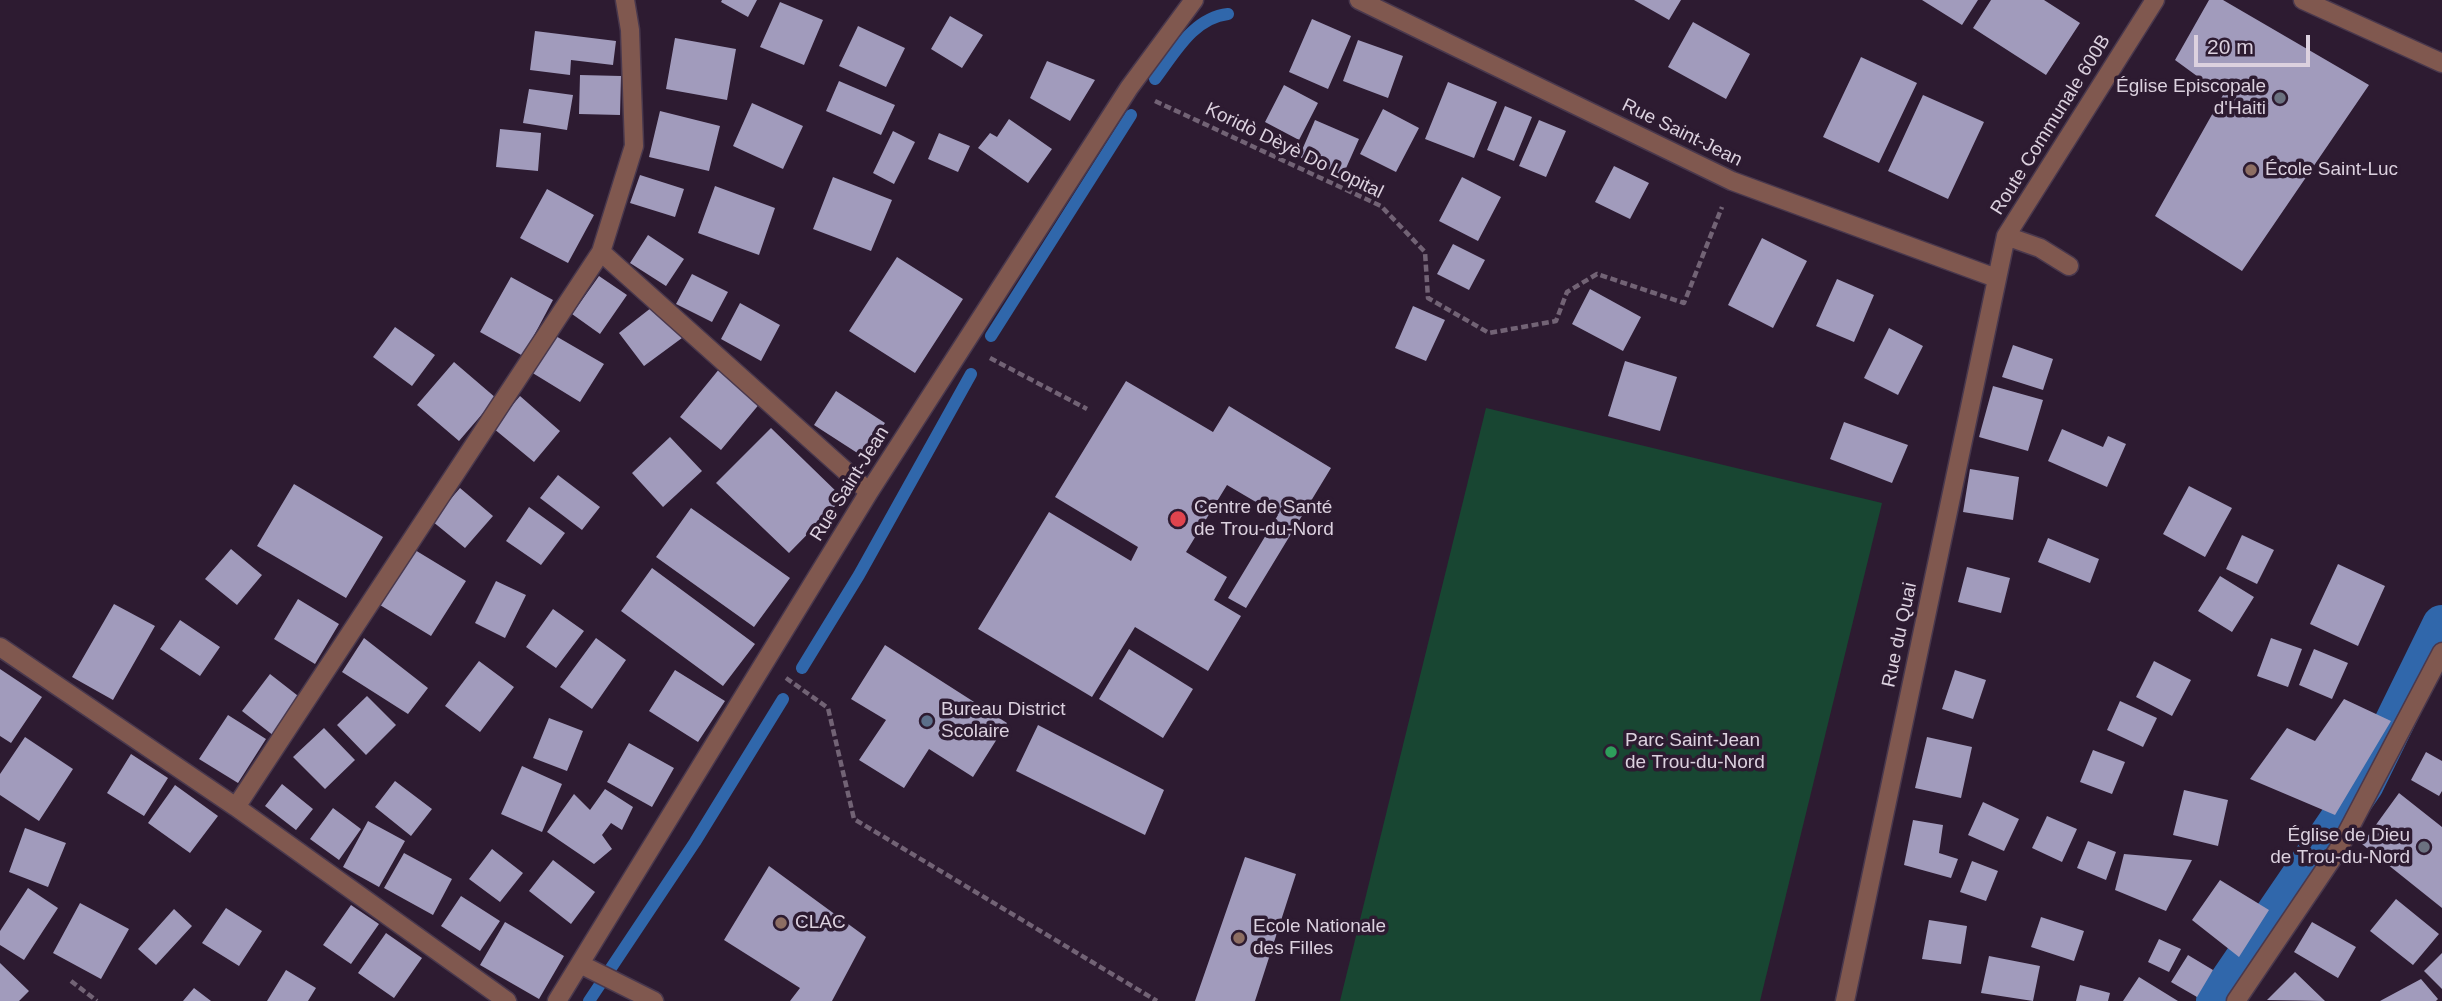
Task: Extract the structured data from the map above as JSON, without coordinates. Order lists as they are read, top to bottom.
{
  "streets": {
    "street": ["Route Communale 600B", "Rue Saint-Jean", "Rue du Quai"],
    "path": ["Koridò Dèyè Do Lopital"]
  },
  "crossings": [
    ["Route Communale 600B", "Rue Saint-Jean"],
    ["Route Communale 600B", "Rue du Quai"],
    ["Rue Saint-Jean", "Koridò Dèyè Do Lopital"],
    ["Rue Saint-Jean", "Rue du Quai"]
  ],
  "places": [
    "Église Episcopale d'Haiti",
    "École Saint-Luc",
    "Centre de Santé de Trou-du-Nord",
    "Bureau District Scolaire",
    "Parc Saint-Jean de Trou-du-Nord",
    "Église de Dieu de Trou-du-Nord",
    "CLAC",
    "Ecole Nationale des Filles"
  ],
  "scale_bar": "20 m"
}
